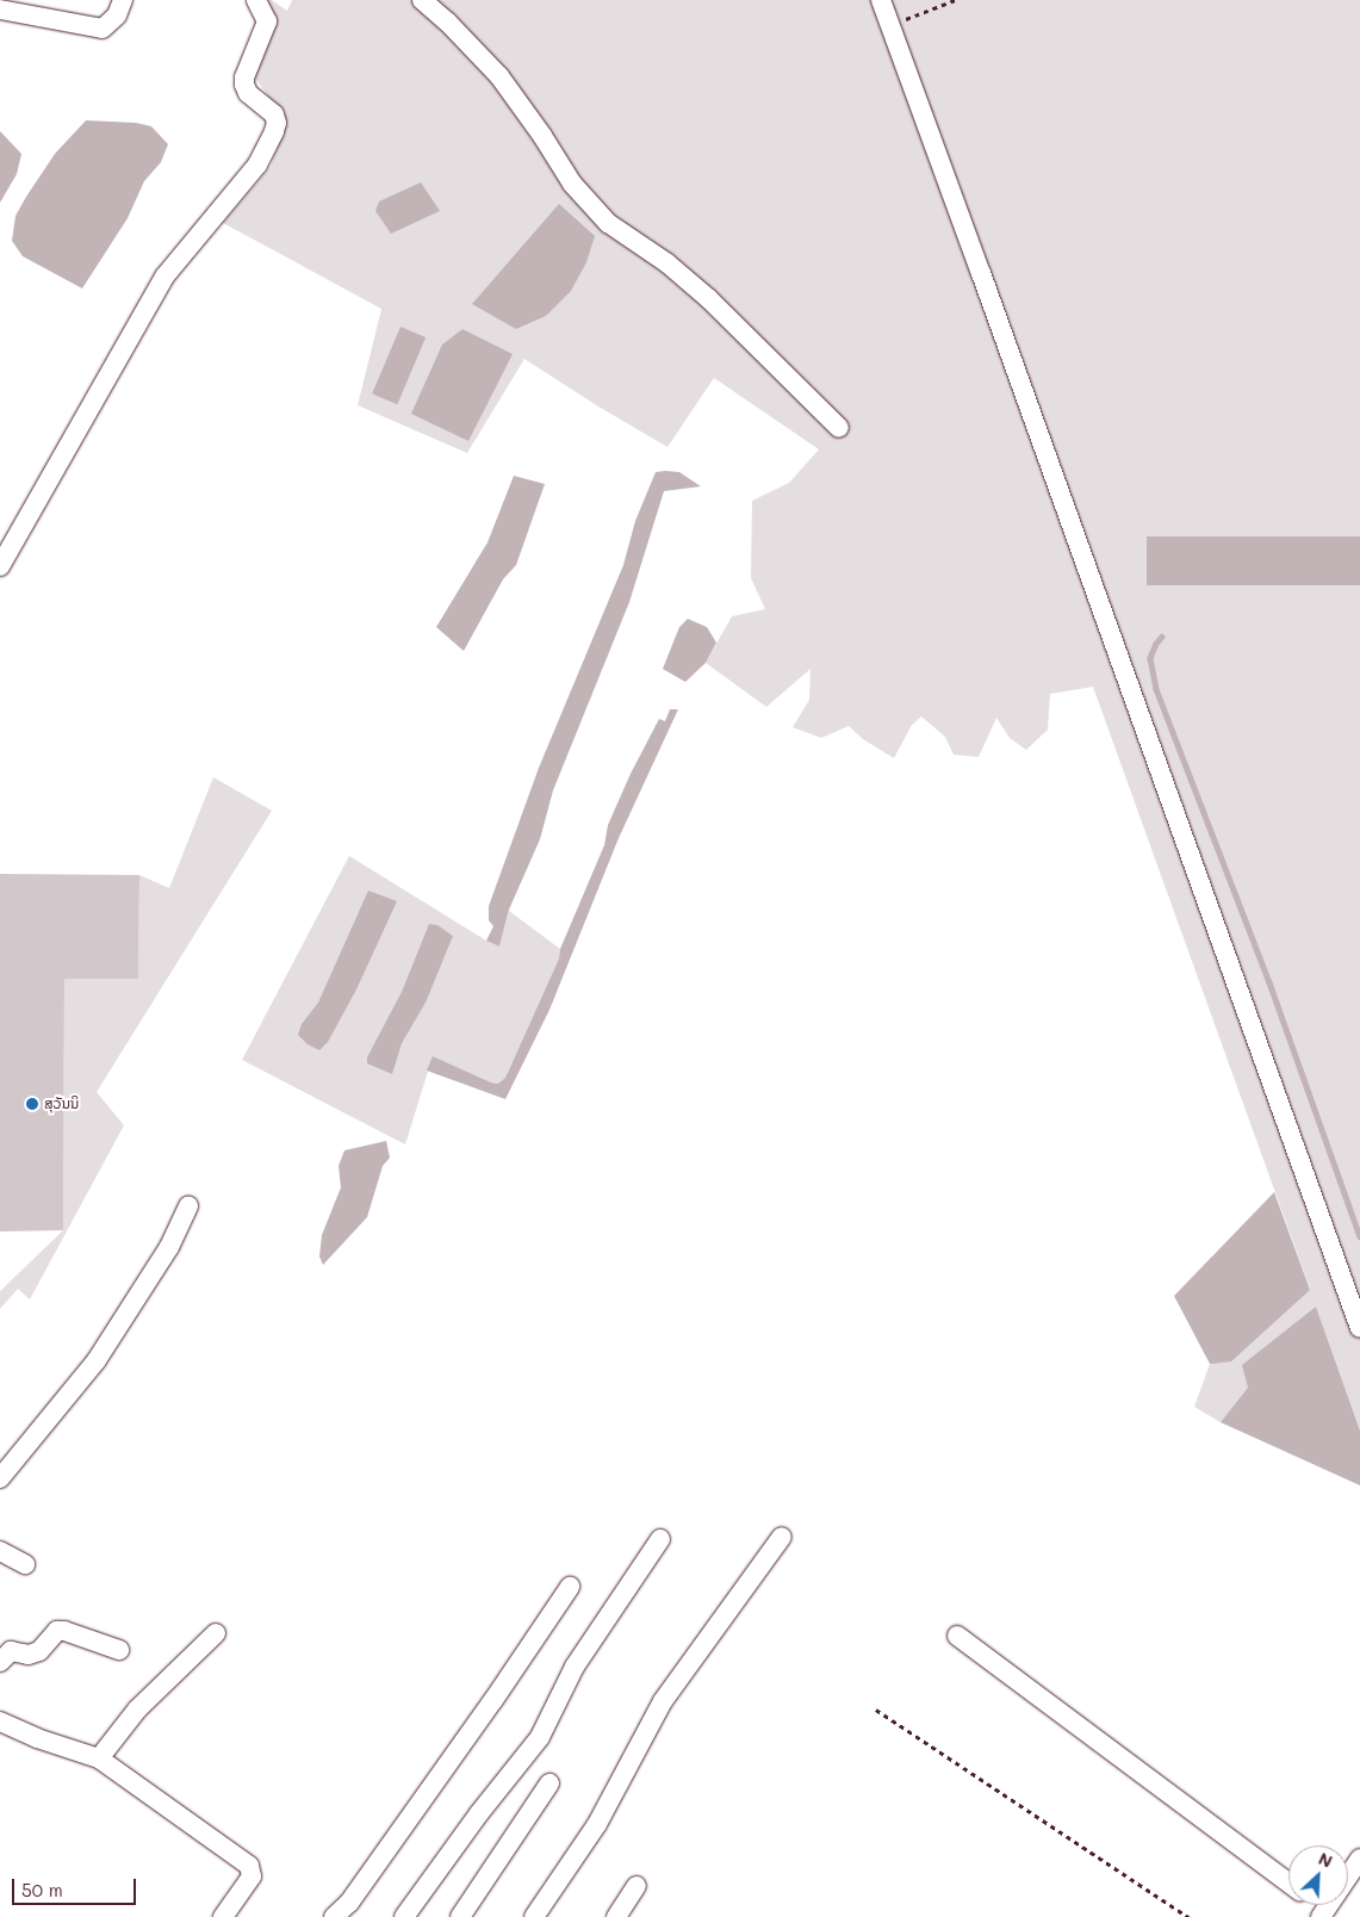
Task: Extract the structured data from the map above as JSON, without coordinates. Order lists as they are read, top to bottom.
{
  "places": ["ສຸວັນນິ"],
  "scale_bar": "50 m",
  "north": "top right"
}
